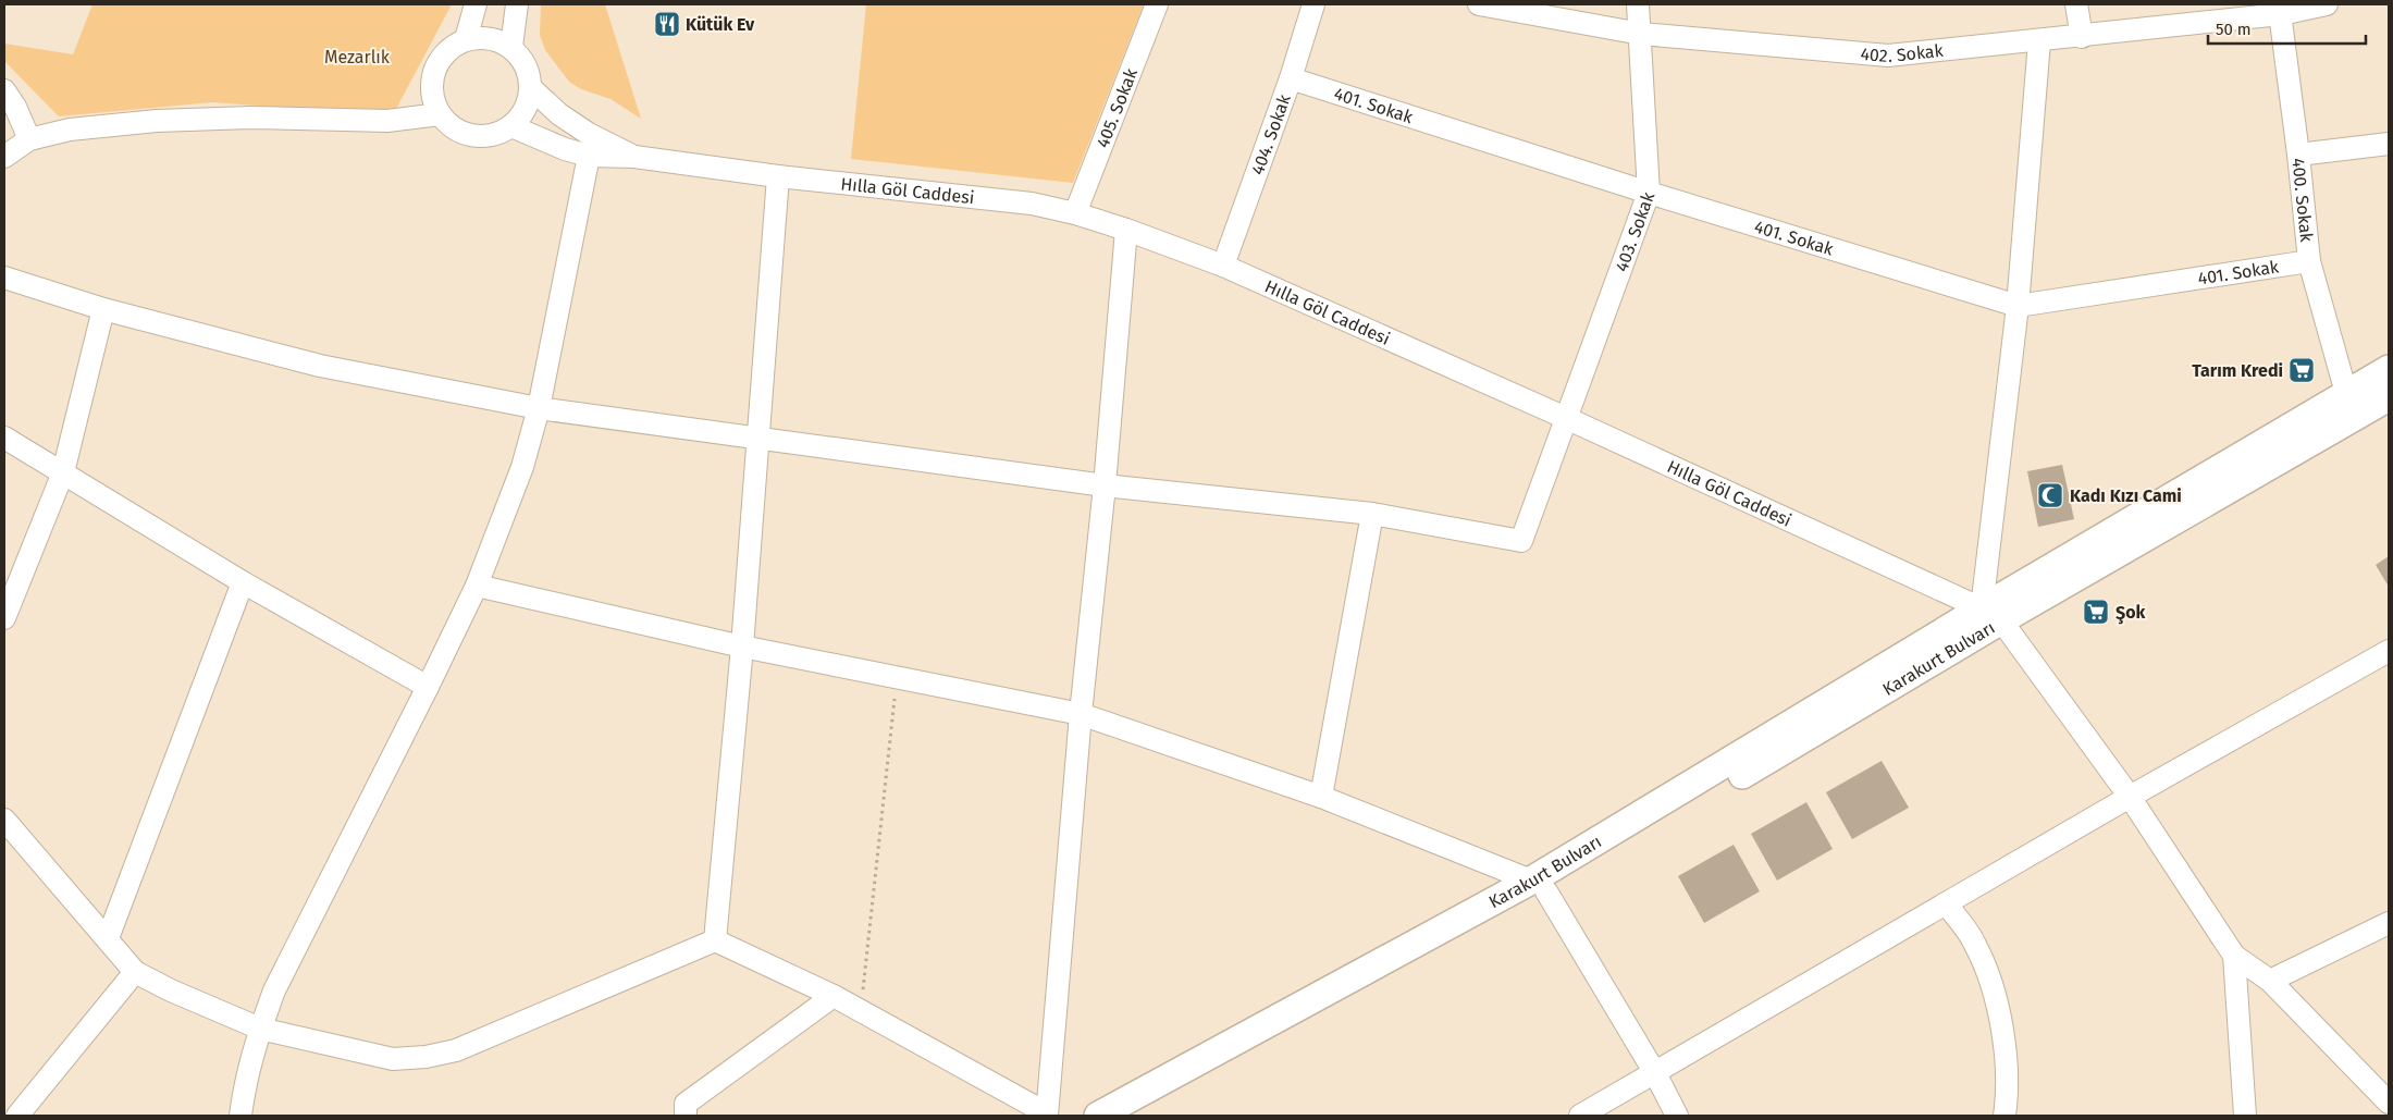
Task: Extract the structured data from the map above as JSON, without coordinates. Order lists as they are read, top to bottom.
{
  "streets": {
    "main road": ["Karakurt Bulvarı"],
    "street": [
      "402. Sokak",
      "401. Sokak",
      "405. Sokak",
      "404. Sokak",
      "Hılla Göl Caddesi",
      "400. Sokak",
      "403. Sokak"
    ]
  },
  "crossings": [
    ["402. Sokak", "400. Sokak"],
    ["402. Sokak", "403. Sokak"],
    ["401. Sokak", "404. Sokak"],
    ["401. Sokak", "400. Sokak"],
    ["401. Sokak", "403. Sokak"],
    ["405. Sokak", "Hılla Göl Caddesi"],
    ["404. Sokak", "Hılla Göl Caddesi"],
    ["Hılla Göl Caddesi", "403. Sokak"],
    ["Hılla Göl Caddesi", "Karakurt Bulvarı"]
  ],
  "parks": ["Mezarlık"],
  "places": {
    "restaurant": ["Kütük Ev"],
    "supermarket": ["Tarım Kredi", "Şok"],
    "mosque": ["Kadı Kızı Cami"]
  },
  "scale_bar": "50 m"
}
